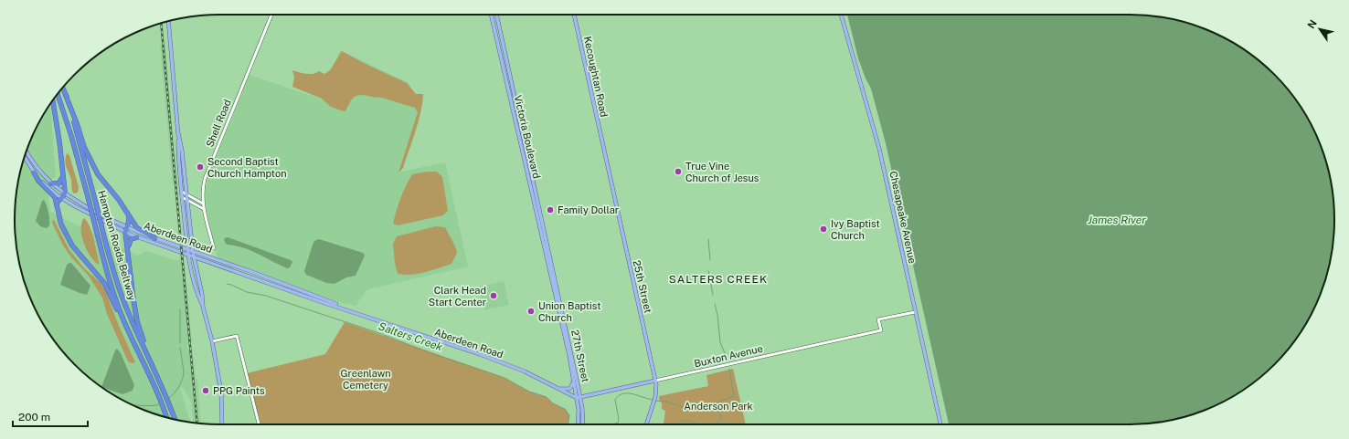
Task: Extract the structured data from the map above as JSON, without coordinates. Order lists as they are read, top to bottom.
{
  "streets": {
    "highway": ["Hampton Roads Beltway"],
    "main road": [
      "Kecoughtan Road",
      "Victoria Boulevard",
      "Chesapeake Avenue",
      "Aberdeen Road",
      "25th Street",
      "27th Street",
      "Buxton Avenue"
    ],
    "street": ["Shell Road"]
  },
  "crossings": [
    ["Kecoughtan Road", "25th Street"],
    ["Victoria Boulevard", "27th Street"],
    ["Chesapeake Avenue", "Buxton Avenue"],
    ["Aberdeen Road", "27th Street"],
    ["Aberdeen Road", "Buxton Avenue"],
    ["25th Street", "Buxton Avenue"],
    ["27th Street", "Buxton Avenue"]
  ],
  "districts": ["SALTERS CREEK"],
  "water": ["James River", "Salters Creek"],
  "parks": ["Greenlawn Cemetery", "Anderson Park"],
  "places": [
    "Second Baptist Church Hampton",
    "True Vine Church of Jesus",
    "Family Dollar",
    "Ivy Baptist Church",
    "Clark Head Start Center",
    "Union Baptist Church",
    "PPG Paints"
  ],
  "scale_bar": "200 m",
  "north": "top left"
}
